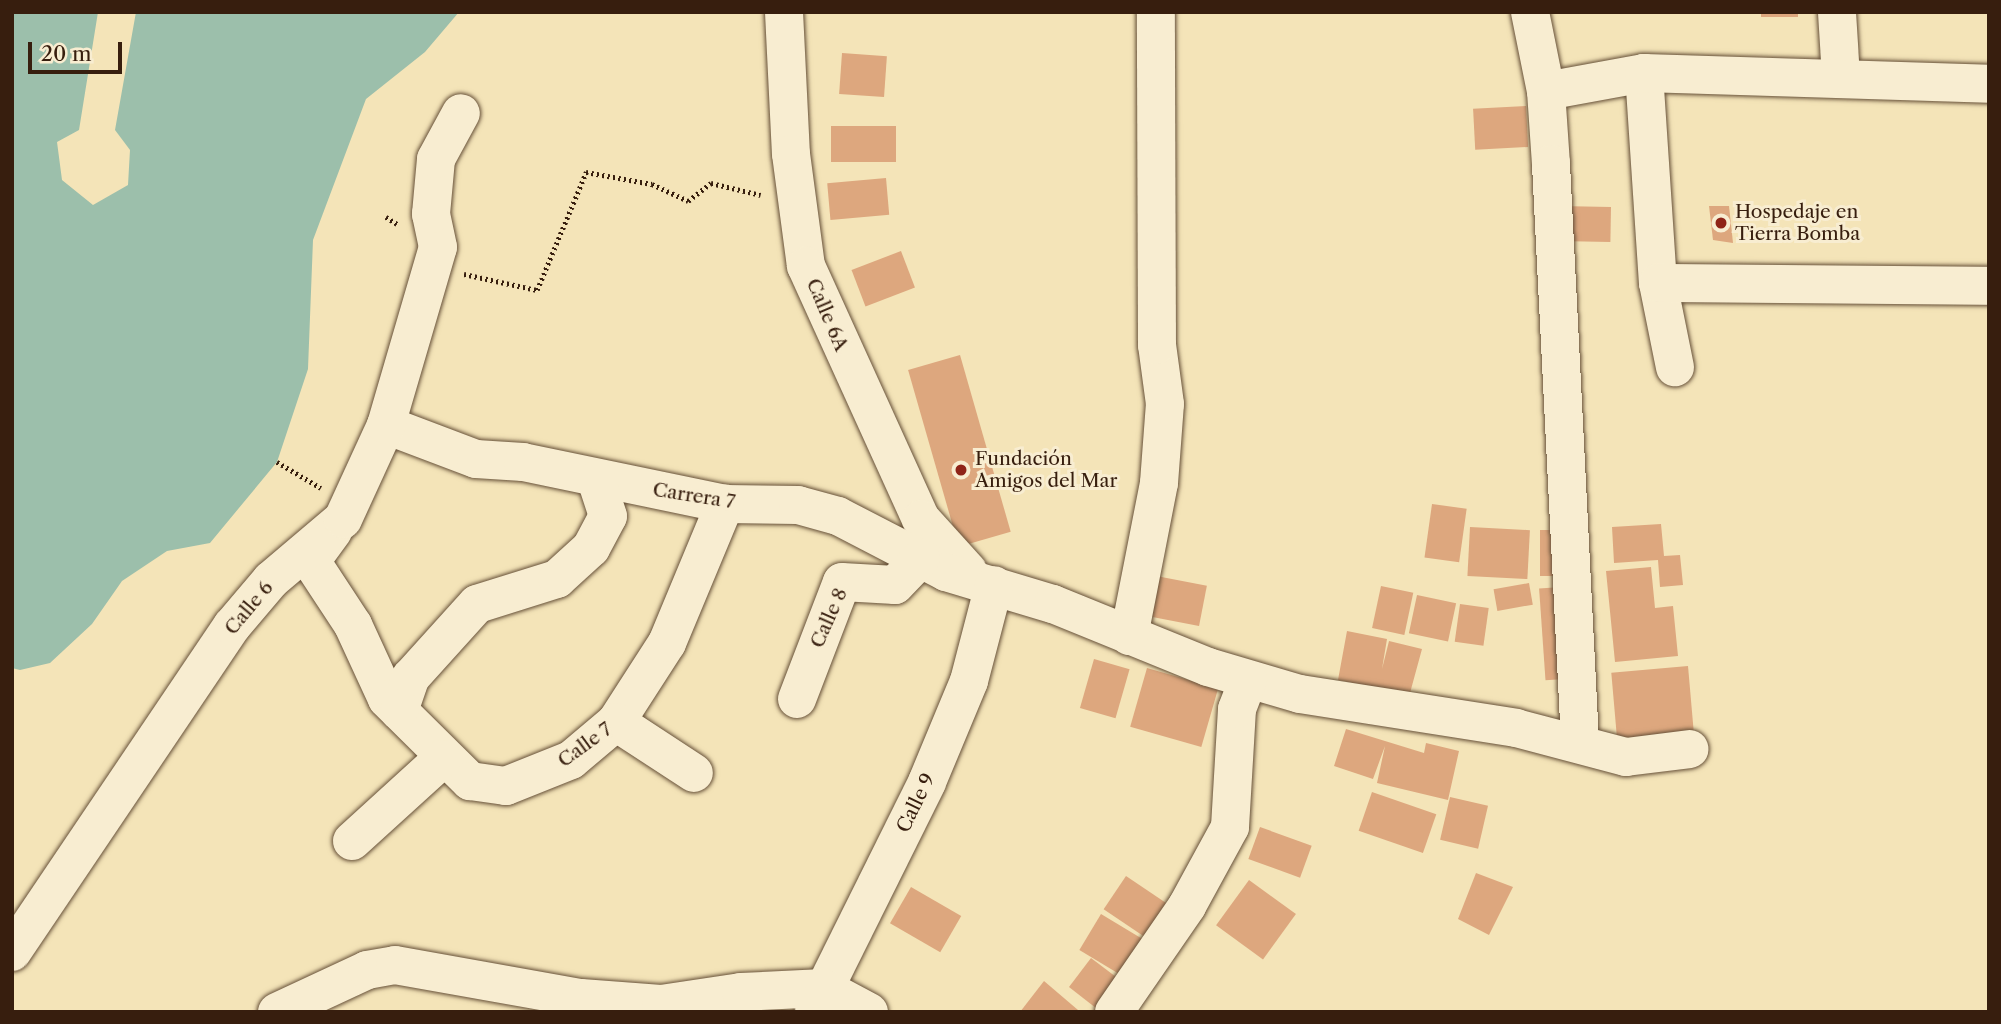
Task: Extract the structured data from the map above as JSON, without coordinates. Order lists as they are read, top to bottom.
{
  "streets": {
    "street": [
      "Calle 6A",
      "Carrera 7",
      "Calle 6",
      "Calle 8",
      "Calle 7",
      "Calle 9"
    ]
  },
  "crossings": [
    ["Calle 6A", "Carrera 7"],
    ["Calle 6A", "Calle 9"],
    ["Carrera 7", "Calle 6"],
    ["Carrera 7", "Calle 8"],
    ["Carrera 7", "Calle 7"],
    ["Carrera 7", "Calle 9"],
    ["Calle 6", "Calle 7"]
  ],
  "places": ["Hospedaje en Tierra Bomba", "Fundación Amigos del Mar"],
  "scale_bar": "20 m"
}
